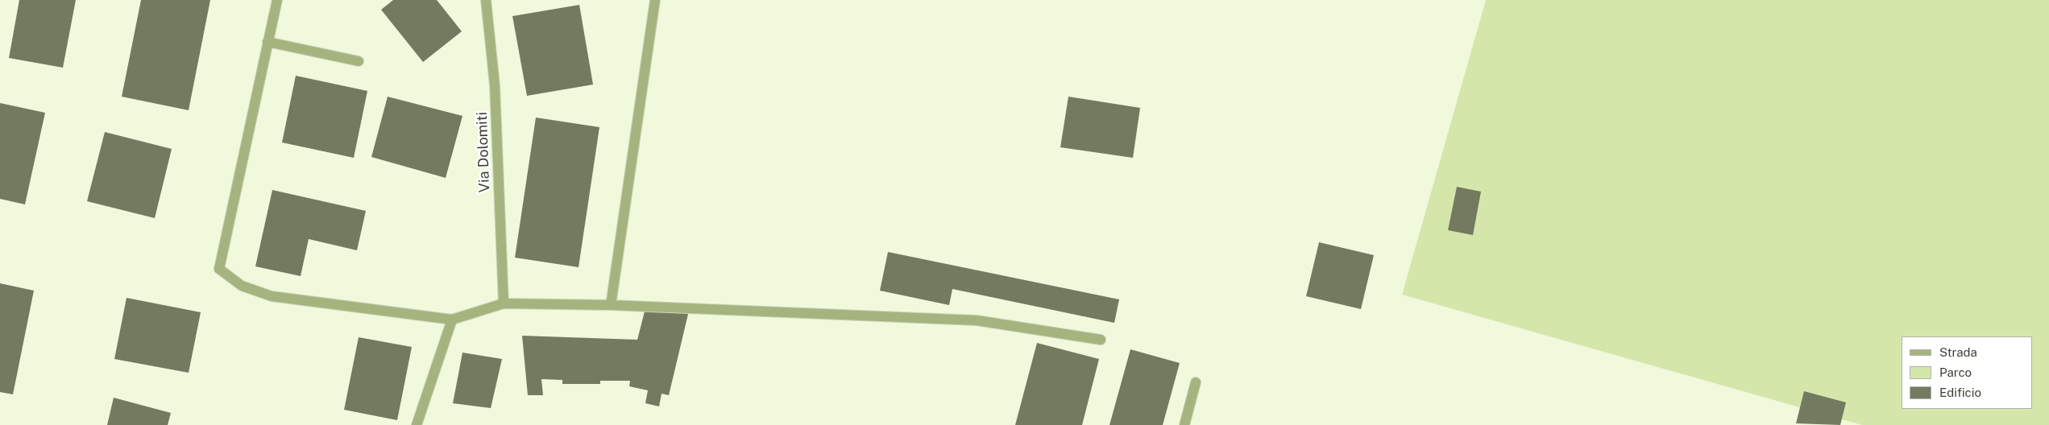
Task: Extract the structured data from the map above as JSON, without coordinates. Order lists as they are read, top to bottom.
{
  "streets": {
    "street": ["Via Dolomiti"]
  },
  "legend": ["Strada", "Parco", "Edificio"]
}
